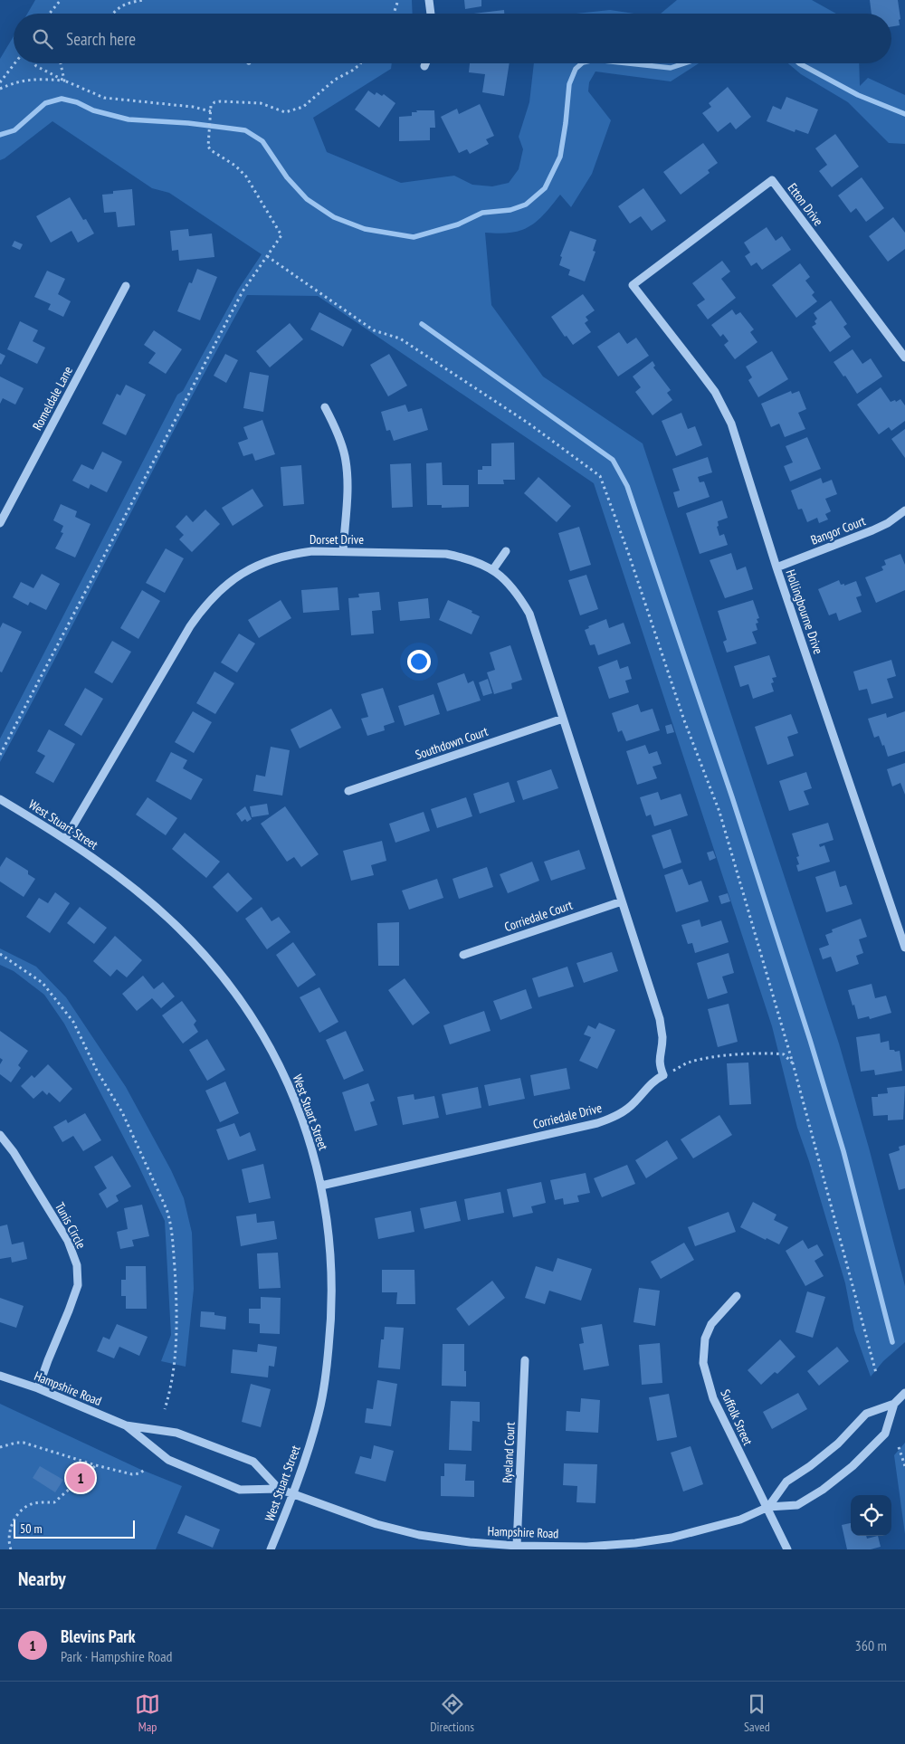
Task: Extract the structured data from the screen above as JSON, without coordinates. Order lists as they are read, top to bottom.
{
  "streets": {
    "street": [
      "Etton Drive",
      "Romeldale Lane",
      "Bangor Court",
      "Dorset Drive",
      "Hollingbourne Drive",
      "Southdown Court",
      "West Stuart Street",
      "Corriedale Court",
      "Corriedale Drive",
      "Tunis Circle",
      "Hampshire Road",
      "Suffolk Street",
      "Ryeland Court"
    ]
  },
  "crossings": [
    ["Etton Drive", "Hollingbourne Drive"],
    ["Bangor Court", "Hollingbourne Drive"],
    ["Dorset Drive", "Southdown Court"],
    ["Dorset Drive", "West Stuart Street"],
    ["Dorset Drive", "Corriedale Court"],
    ["West Stuart Street", "Corriedale Drive"],
    ["West Stuart Street", "Hampshire Road"],
    ["Tunis Circle", "Hampshire Road"],
    ["Hampshire Road", "Suffolk Street"],
    ["Hampshire Road", "Ryeland Court"]
  ],
  "scale_bar": "50 m",
  "page": {
    "search": "Search here",
    "pins": "1",
    "scale": "50 m",
    "heading": "Nearby",
    "list": [
      {
        "mark": "1",
        "name": "Blevins Park",
        "note": "Park · Hampshire Road",
        "value": "360 m"
      }
    ],
    "nav": ["Map", "Directions", "Saved"]
  }
}
